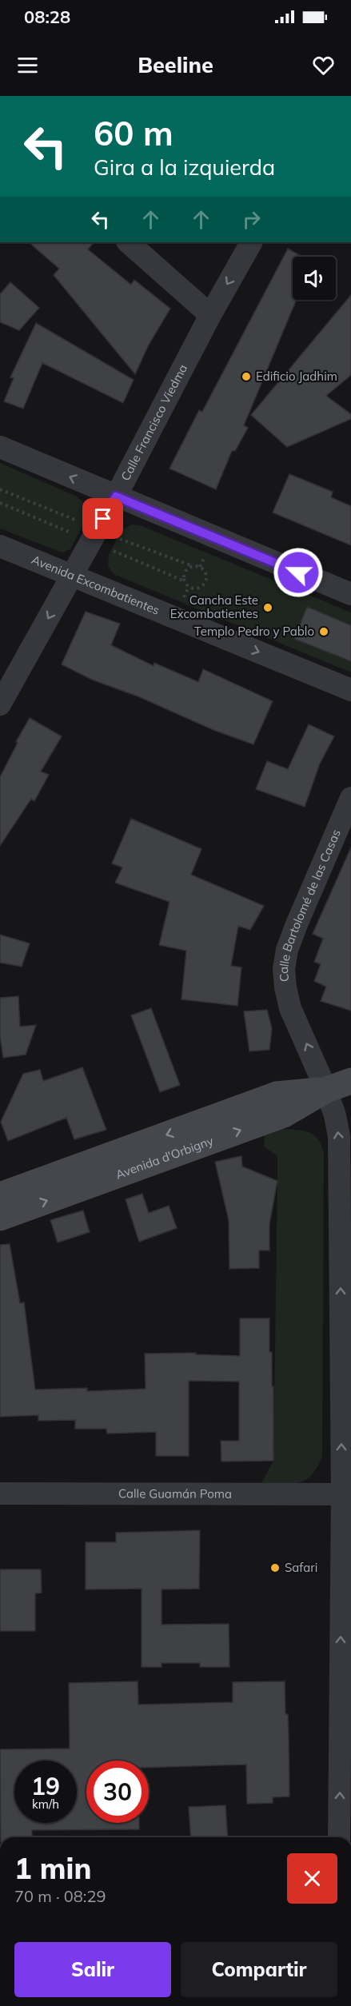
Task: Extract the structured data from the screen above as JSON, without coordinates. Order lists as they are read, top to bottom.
{
  "streets": {
    "main road": ["Avenida d'Orbigny"],
    "street": [
      "Calle Francisco Viedma",
      "Avenida Excombatientes",
      "Calle Bartolomé de las Casas",
      "Calle Guamán Poma"
    ]
  },
  "crossings": [
    ["Calle Francisco Viedma", "Avenida Excombatientes"],
    ["Calle Bartolomé de las Casas", "Avenida d'Orbigny"],
    ["Calle Bartolomé de las Casas", "Calle Guamán Poma"]
  ],
  "one_way": ["Calle Francisco Viedma", "Calle Bartolomé de las Casas"],
  "places": [
    "Edificio Jadhim",
    "Cancha Este Excombatientes",
    "Templo Pedro y Pablo",
    "Safari"
  ],
  "page": {
    "status": "08:28",
    "header": "Beeline",
    "turn": ["60 m", "Gira a la izquierda"],
    "speed": "19 km/h",
    "limit": "30",
    "heading": ["1 min", "70 m · 08:29"],
    "buttons": ["Salir", "Compartir"]
  }
}
